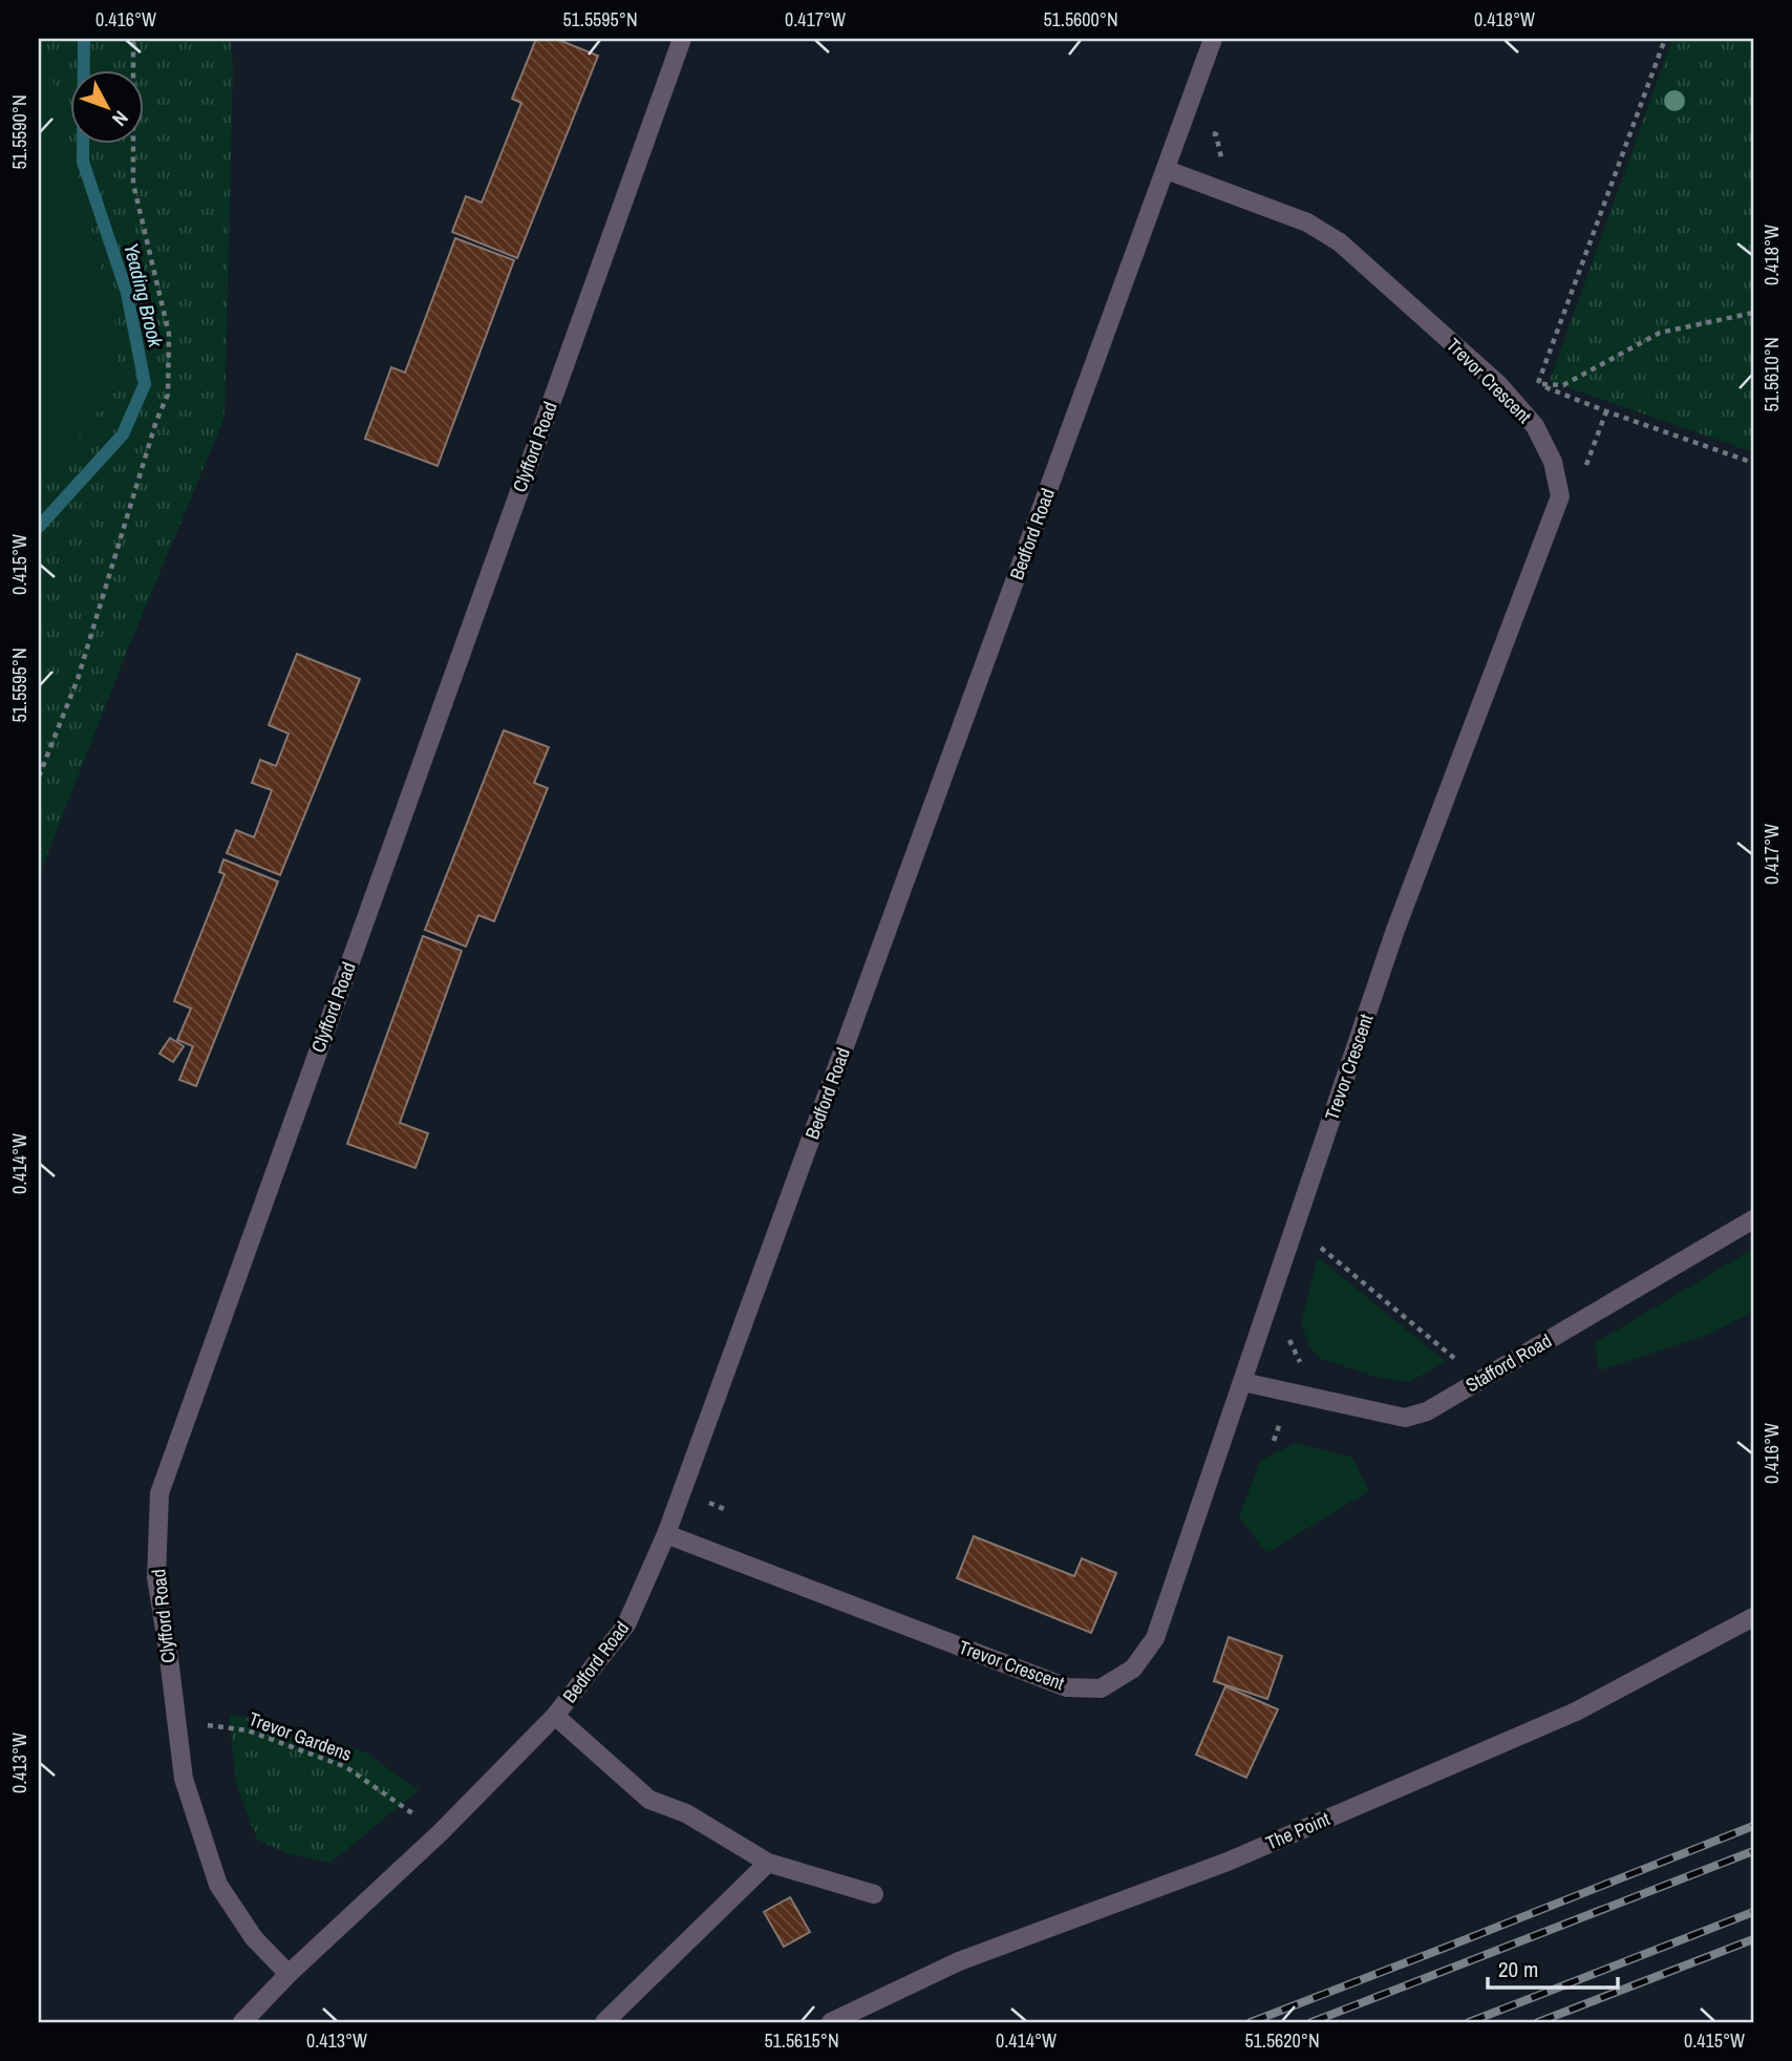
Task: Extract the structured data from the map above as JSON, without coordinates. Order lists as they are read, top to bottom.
{
  "streets": {
    "street": [
      "Trevor Crescent",
      "Clyfford Road",
      "Bedford Road",
      "Stafford Road",
      "The Point"
    ],
    "path": ["Trevor Gardens"]
  },
  "crossings": [
    ["Trevor Crescent", "Bedford Road"],
    ["Trevor Crescent", "Stafford Road"],
    ["Clyfford Road", "Bedford Road"],
    ["Clyfford Road", "Trevor Gardens"],
    ["Bedford Road", "Trevor Gardens"]
  ],
  "water": ["Yeading Brook"],
  "scale_bar": "20 m",
  "north": "bottom right",
  "coordinates": [
    "0.416°W",
    "51.5595°N",
    "0.417°W",
    "51.5600°N",
    "0.418°W",
    "51.5590°N",
    "51.5610°N",
    "0.415°W",
    "0.414°W",
    "0.413°W",
    "51.5615°N",
    "51.5620°N"
  ]
}
